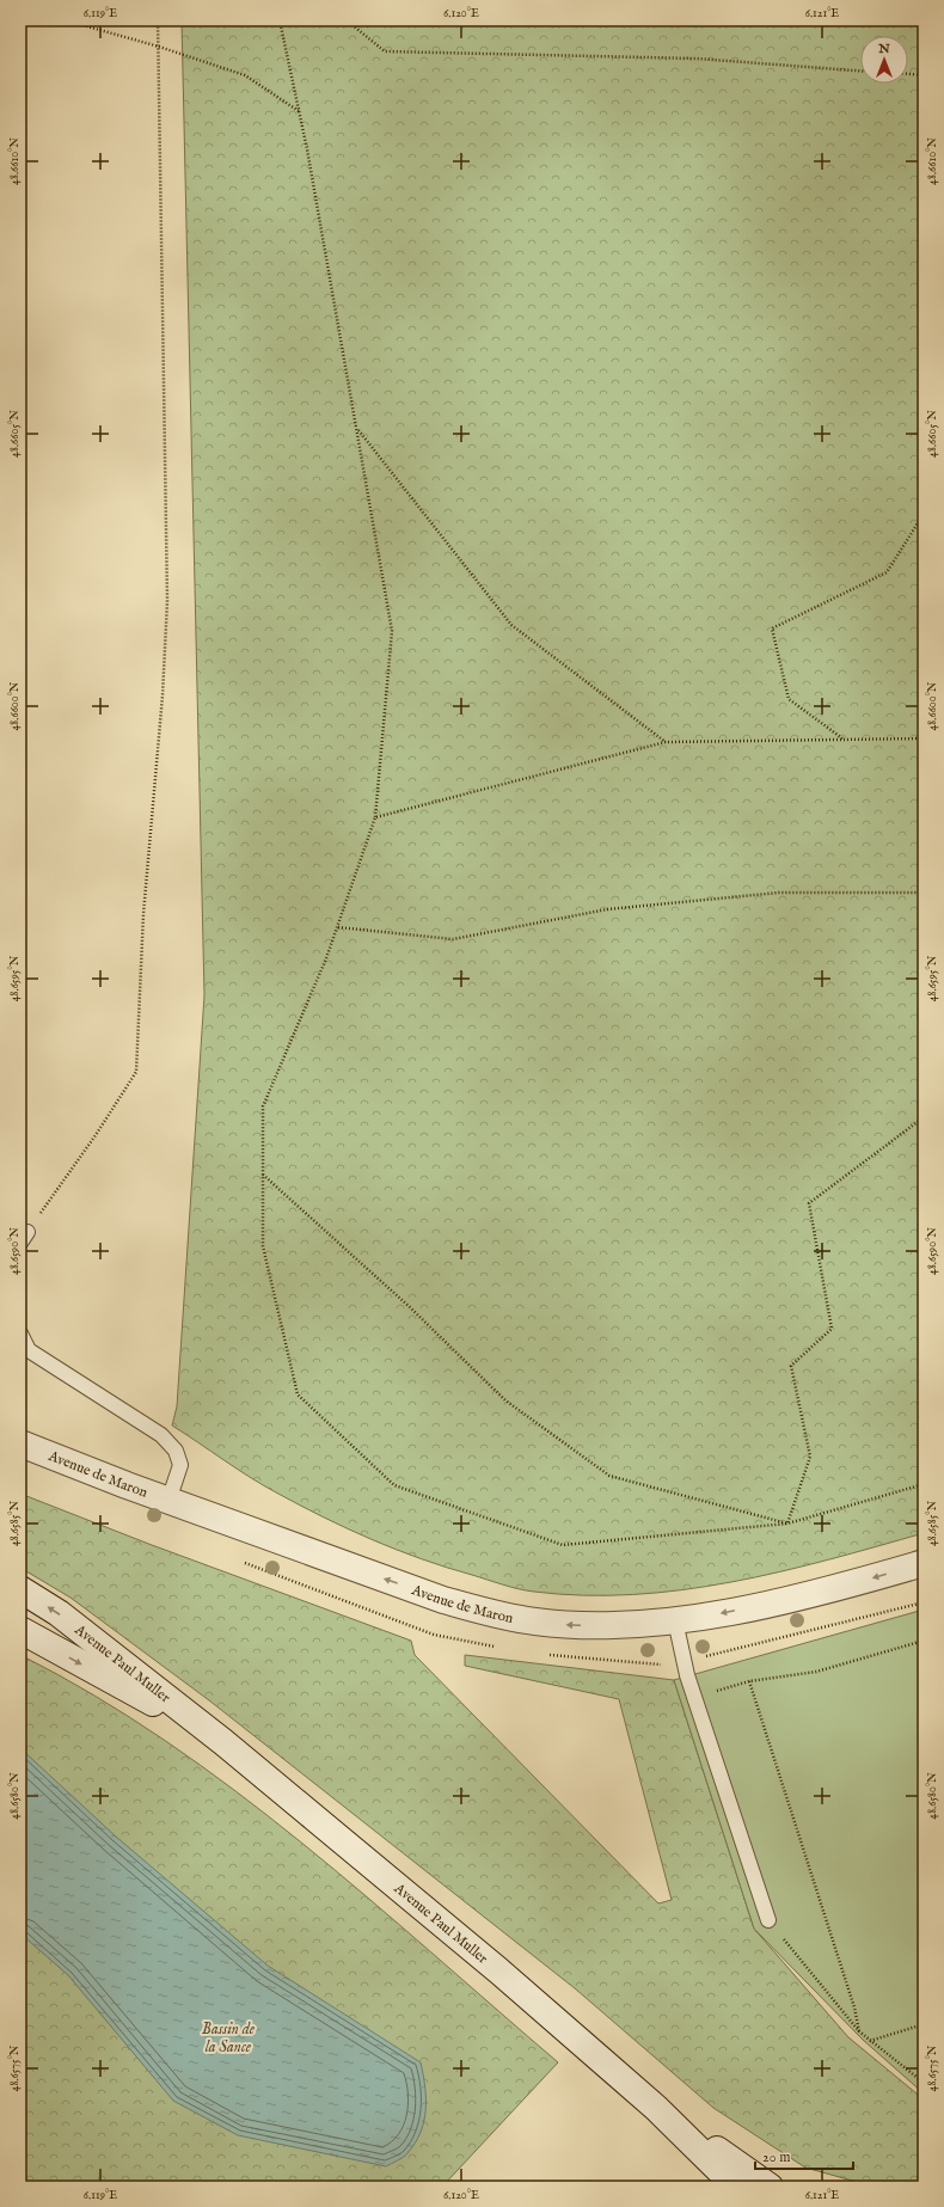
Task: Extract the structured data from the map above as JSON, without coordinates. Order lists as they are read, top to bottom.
{
  "streets": {
    "main road": ["Avenue de Maron", "Avenue Paul Muller"]
  },
  "one_way": ["Avenue de Maron"],
  "water": ["Bassin de la Sance"],
  "scale_bar": "20 m",
  "north": "top",
  "coordinates": [
    "6.119°E",
    "6.120°E",
    "6.121°E",
    "48.6610°N",
    "48.6605°N",
    "48.6600°N",
    "48.6595°N",
    "48.6590°N",
    "48.6585°N",
    "48.6580°N",
    "48.6575°N"
  ]
}
